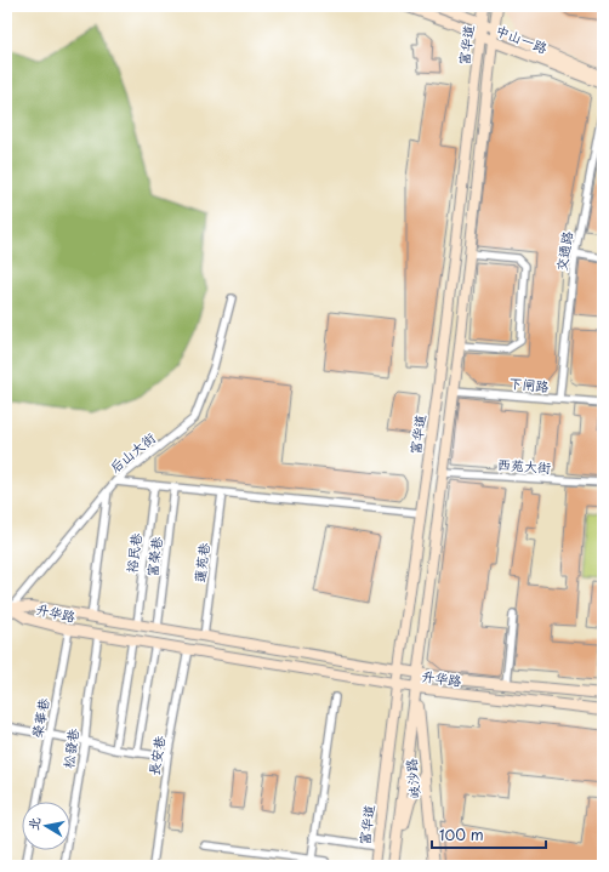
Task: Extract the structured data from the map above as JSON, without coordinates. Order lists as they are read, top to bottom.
{
  "streets": {
    "main road": [
      "中山一路",
      "富华道",
      "升华路",
      "岐沙路"
    ],
    "street": [
      "交通路",
      "下闸路",
      "后山大街",
      "西苑大街",
      "裕民巷",
      "富榮巷",
      "蓮苑巷",
      "榮華巷",
      "松發巷",
      "長安巷"
    ]
  },
  "crossings": [
    ["中山一路", "富华道"],
    ["富华道", "下闸路"],
    ["富华道", "西苑大街"],
    ["富华道", "升华路"],
    ["富华道", "岐沙路"],
    ["交通路", "下闸路"],
    ["后山大街", "升华路"],
    ["裕民巷", "升华路"],
    ["富榮巷", "升华路"],
    ["蓮苑巷", "升华路"],
    ["升华路", "榮華巷"],
    ["升华路", "松發巷"],
    ["升华路", "長安巷"],
    ["升华路", "岐沙路"]
  ],
  "scale_bar": "100 m",
  "north": "left"
}
